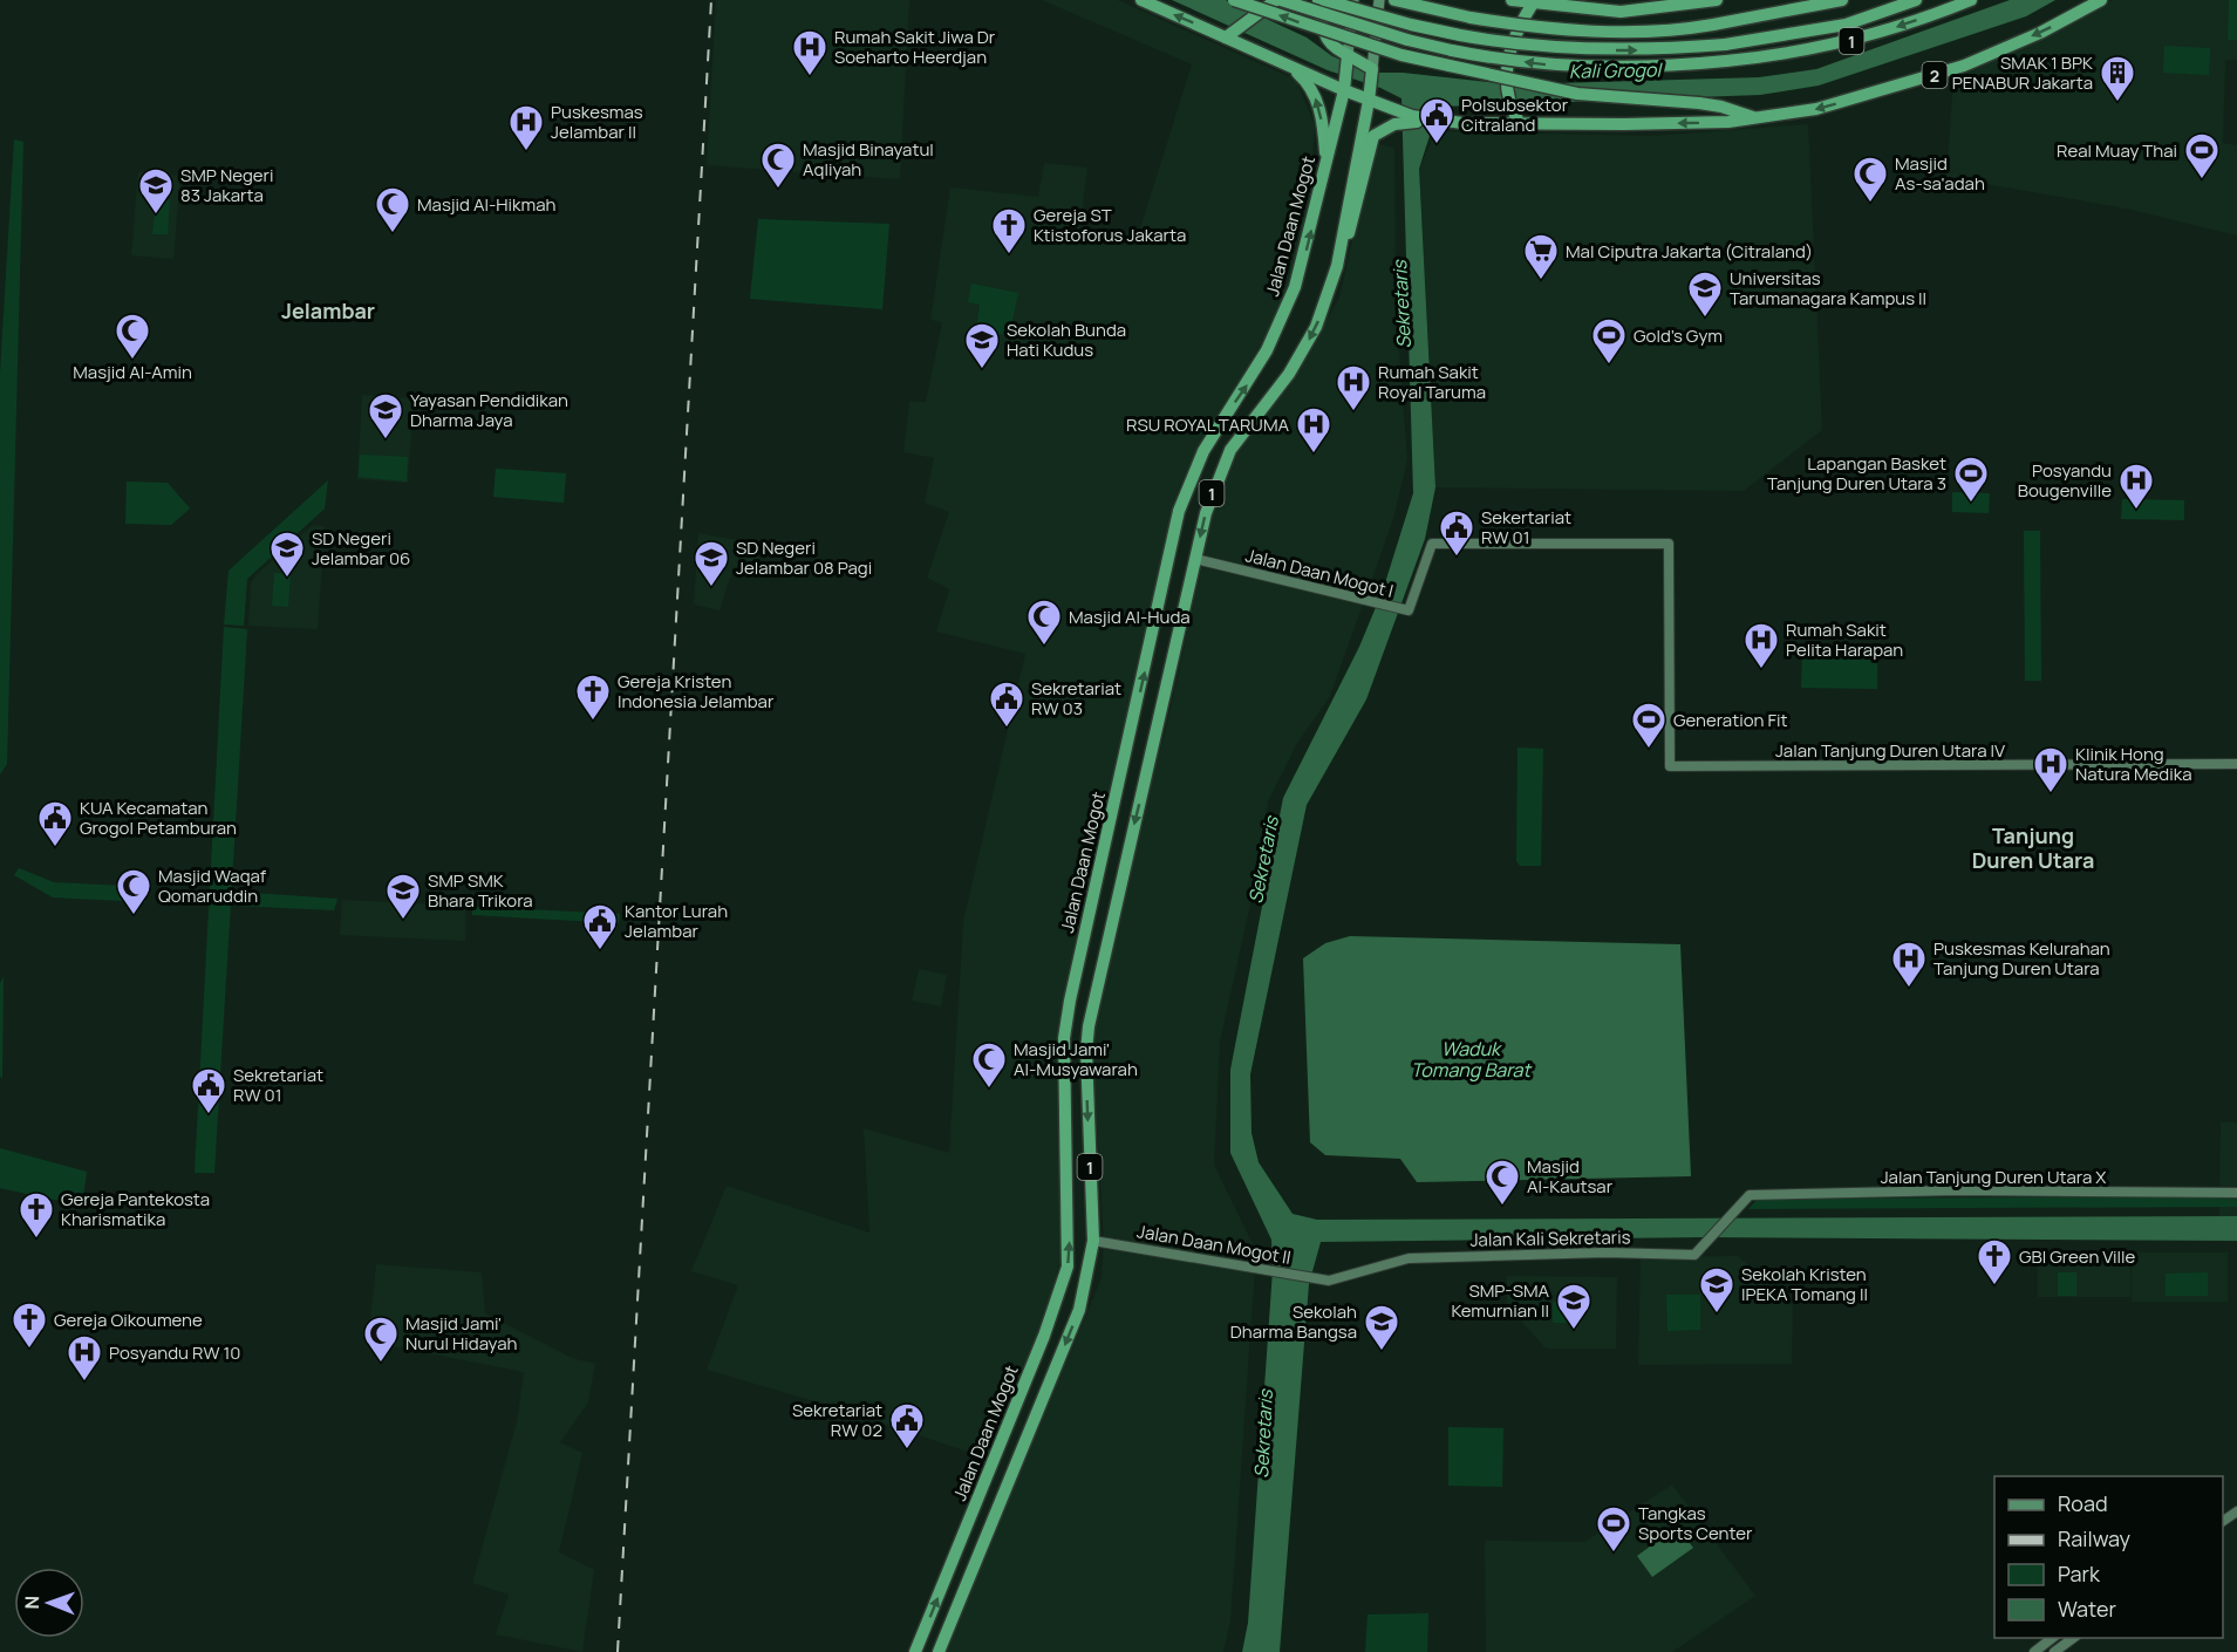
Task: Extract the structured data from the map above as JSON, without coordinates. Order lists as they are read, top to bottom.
{
  "streets": {
    "highway": ["1", "2", "Jalan Daan Mogot"],
    "street": [
      "Jalan Daan Mogot I",
      "Jalan Tanjung Duren Utara IV",
      "Jalan Tanjung Duren Utara X",
      "Jalan Kali Sekretaris",
      "Jalan Daan Mogot II"
    ]
  },
  "crossings": [
    ["1", "Jalan Daan Mogot"],
    ["1", "Jalan Daan Mogot I"],
    ["1", "Jalan Daan Mogot II"],
    ["Jalan Daan Mogot I", "Jalan Tanjung Duren Utara IV"],
    ["Jalan Tanjung Duren Utara X", "Jalan Kali Sekretaris"],
    ["Jalan Kali Sekretaris", "Jalan Daan Mogot II"]
  ],
  "districts": ["Jelambar", "Tanjung Duren Utara"],
  "water": ["Kali Grogol", "Sekretaris", "Waduk Tomang Barat"],
  "places": {
    "hospital": [
      "Rumah Sakit Jiwa Dr Soeharto Heerdjan",
      "Puskesmas Jelambar II",
      "Rumah Sakit Royal Taruma",
      "RSU ROYAL TARUMA",
      "Posyandu Bougenville",
      "Rumah Sakit Pelita Harapan",
      "Klinik Hong Natura Medika",
      "Puskesmas Kelurahan Tanjung Duren Utara",
      "Posyandu RW 10"
    ],
    "building": ["SMAK 1 BPK PENABUR Jakarta"],
    "public building": [
      "Polsubsektor Citraland",
      "Sekertariat RW 01",
      "Sekretariat RW 03",
      "KUA Kecamatan Grogol Petamburan",
      "Kantor Lurah Jelambar",
      "Sekretariat RW 01",
      "Sekretariat RW 02"
    ],
    "sports": [
      "Real Muay Thai",
      "Gold's Gym",
      "Lapangan Basket Tanjung Duren Utara 3",
      "Generation Fit",
      "Tangkas Sports Center"
    ],
    "mosque": [
      "Masjid Binayatul Aqliyah",
      "Masjid As-sa'adah",
      "Masjid Al-Hikmah",
      "Masjid Al-Amin",
      "Masjid Al-Huda",
      "Masjid Waqaf Qomaruddin",
      "Masjid Jami' Al-Musyawarah",
      "Masjid Al-Kautsar",
      "Masjid Jami' Nurul Hidayah"
    ],
    "school or university": [
      "SMP Negeri 83 Jakarta",
      "Universitas Tarumanagara Kampus II",
      "Sekolah Bunda Hati Kudus",
      "Yayasan Pendidikan Dharma Jaya",
      "SD Negeri Jelambar 06",
      "SD Negeri Jelambar 08 Pagi",
      "SMP SMK Bhara Trikora",
      "Sekolah Kristen IPEKA Tomang II",
      "SMP-SMA Kemurnian II",
      "Sekolah Dharma Bangsa"
    ],
    "church": [
      "Gereja ST Ktistoforus Jakarta",
      "Gereja Kristen Indonesia Jelambar",
      "Gereja Pantekosta Kharismatika",
      "GBI Green Ville",
      "Gereja Oikoumene"
    ],
    "supermarket": ["Mal Ciputra Jakarta (Citraland)"]
  },
  "legend": [
    "Road",
    "Railway",
    "Park",
    "Water"
  ],
  "north": "left"
}
